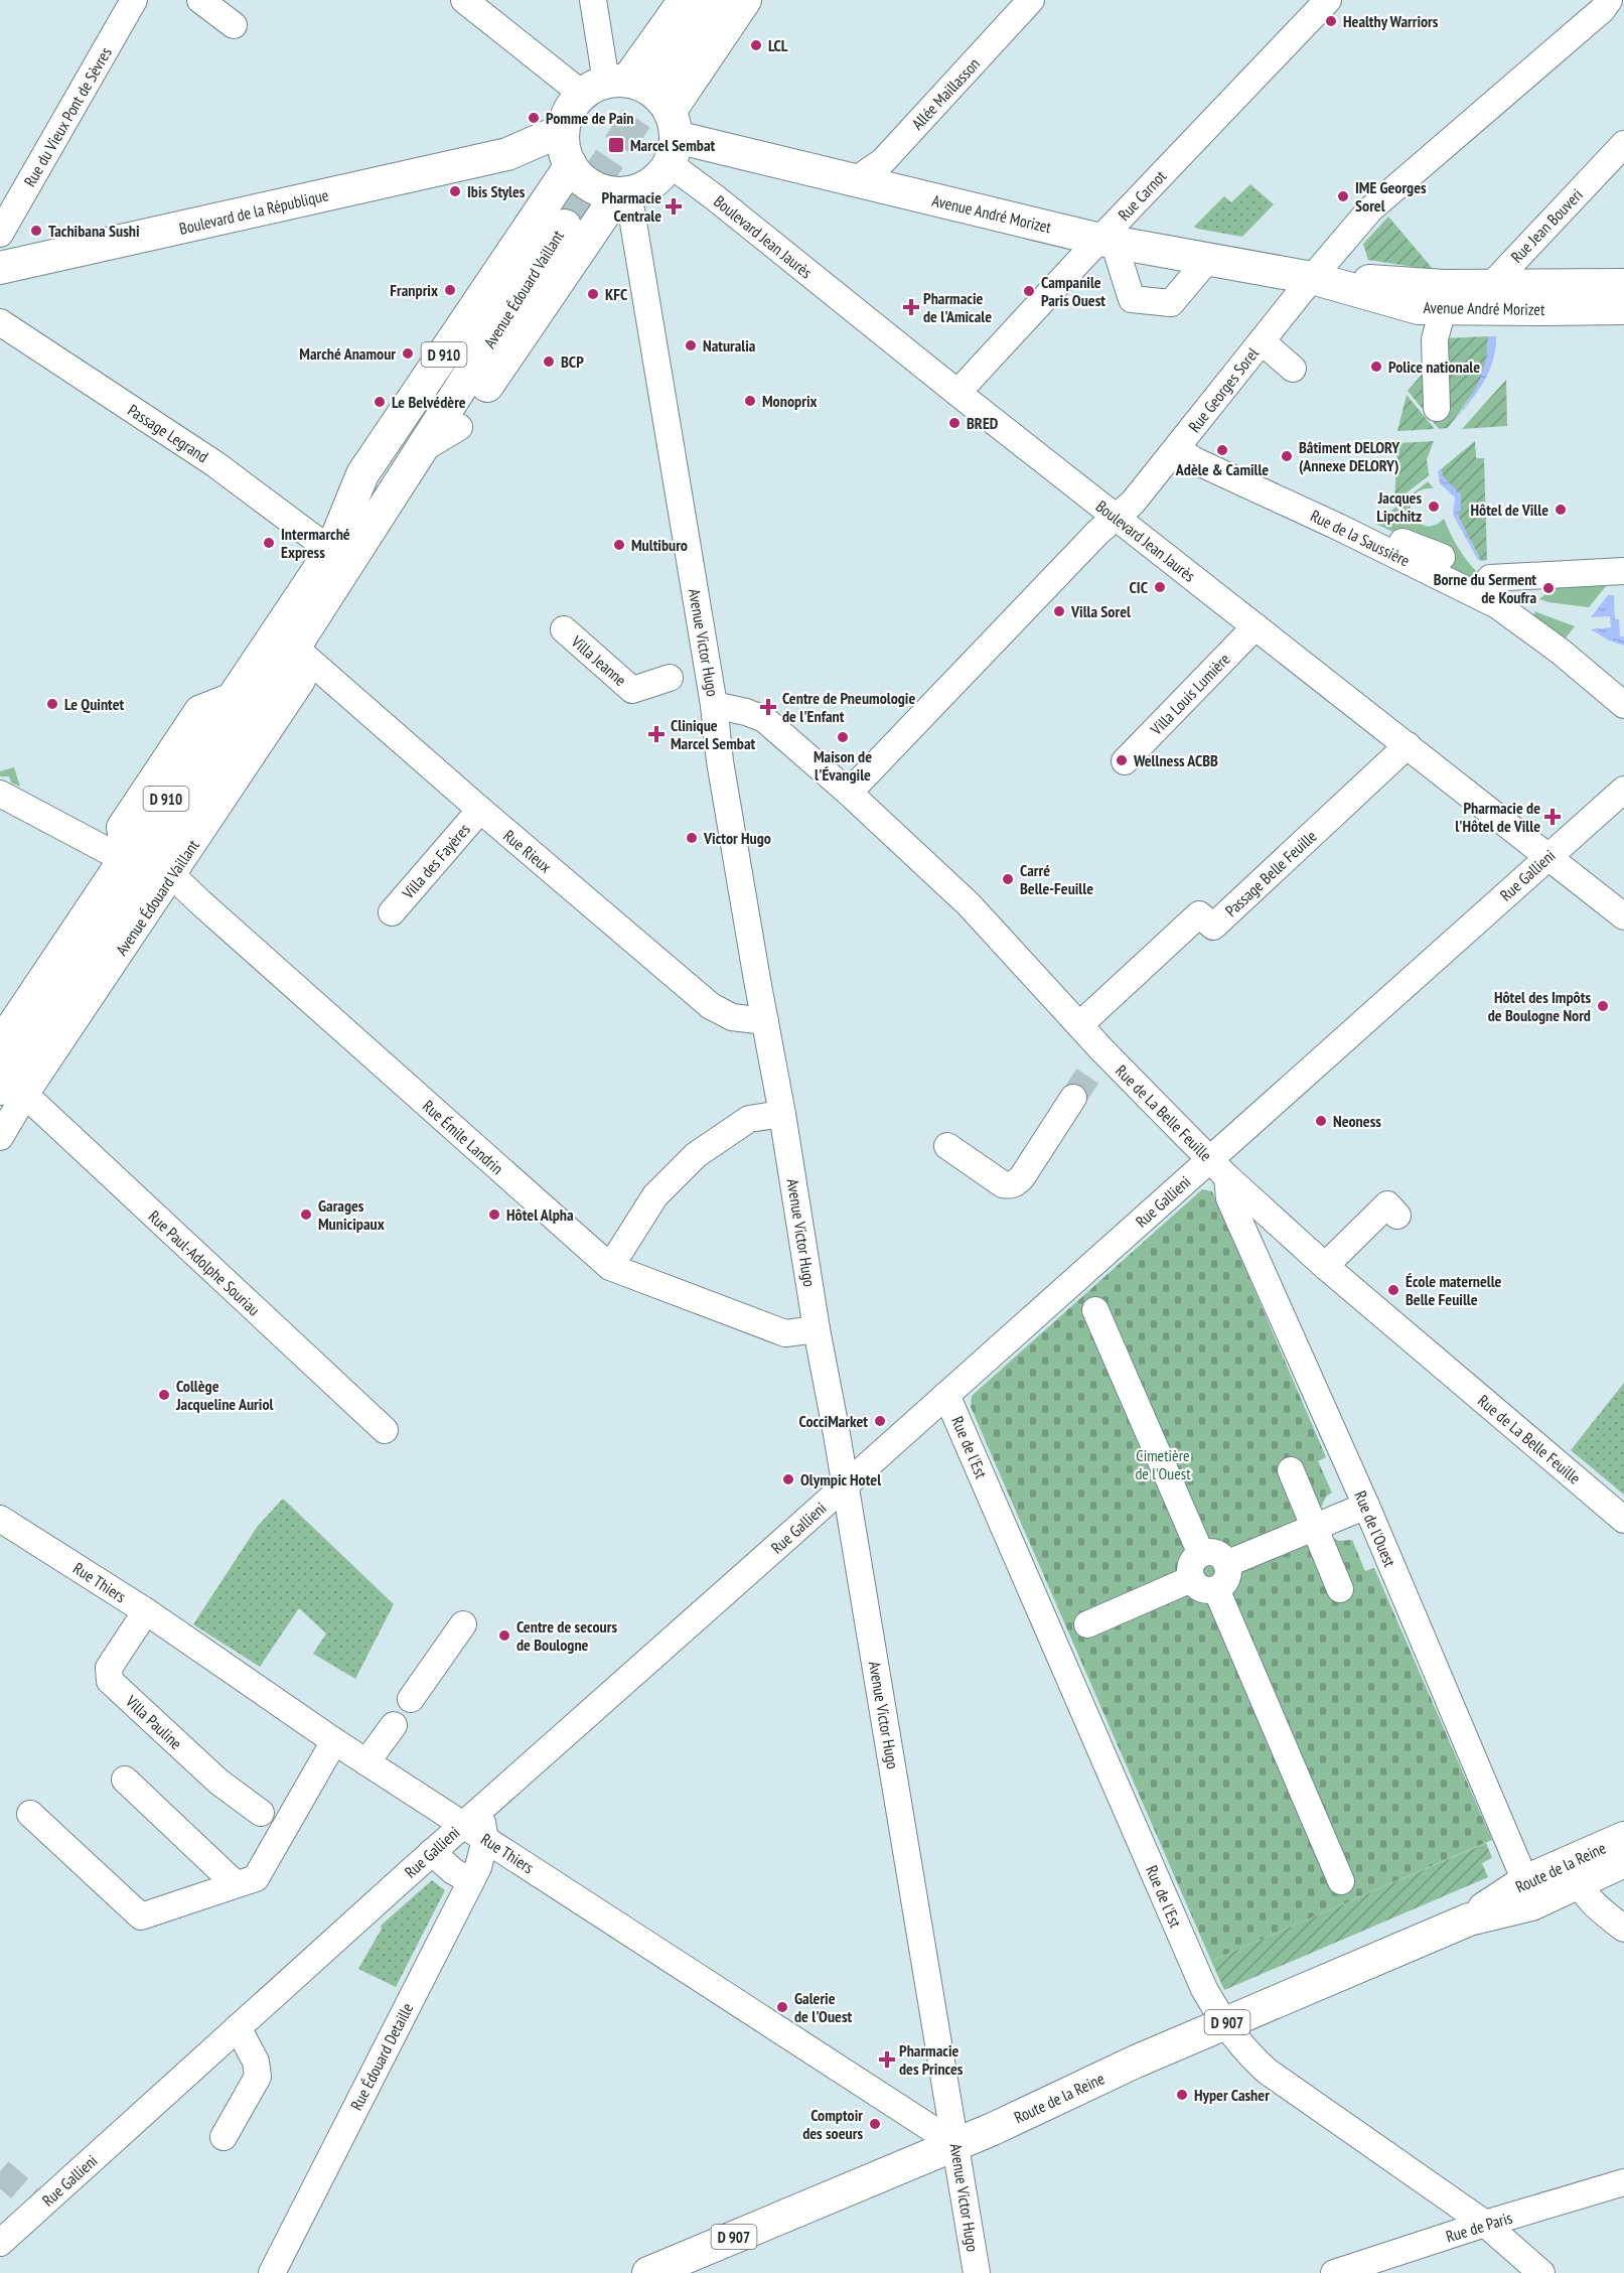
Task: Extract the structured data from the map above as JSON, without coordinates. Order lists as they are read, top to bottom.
{
  "streets": {
    "main road": [
      "Boulevard de la République",
      "Avenue André Morizet",
      "Avenue Édouard Vaillant",
      "D 910",
      "Route de la Reine",
      "D 907"
    ],
    "street": [
      "Allée Maillasson",
      "Rue du Vieux Pont de Sèvres",
      "Rue Carnot",
      "Rue Jean Bouveri",
      "Boulevard Jean Jaurès",
      "Rue Georges Sorel",
      "Passage Legrand",
      "Rue de la Saussière",
      "Avenue Victor Hugo",
      "Villa Jeanne",
      "Villa Louis Lumière",
      "Rue Rieux",
      "Villa des Fayères",
      "Passage Belle Feuille",
      "Rue Gallieni",
      "Rue de La Belle Feuille",
      "Rue Émile Landrin",
      "Rue Paul-Adolphe Souriau",
      "Rue de l'Est",
      "Rue de l'Ouest",
      "Rue Thiers",
      "Villa Pauline",
      "Rue Édouard Detaille",
      "Rue de Paris"
    ]
  },
  "crossings": [
    ["Allée Maillasson", "Avenue André Morizet"],
    ["Rue Carnot", "Avenue André Morizet"],
    ["Rue Carnot", "Boulevard Jean Jaurès"],
    ["Boulevard de la République", "Avenue André Morizet"],
    ["Boulevard de la République", "Boulevard Jean Jaurès"],
    ["Boulevard de la République", "Avenue Édouard Vaillant"],
    ["Boulevard de la République", "Avenue Victor Hugo"],
    ["Avenue André Morizet", "Rue Jean Bouveri"],
    ["Avenue André Morizet", "Boulevard Jean Jaurès"],
    ["Avenue André Morizet", "Avenue Édouard Vaillant"],
    ["Avenue André Morizet", "Rue Georges Sorel"],
    ["Avenue André Morizet", "Avenue Victor Hugo"],
    ["Boulevard Jean Jaurès", "Avenue Édouard Vaillant"],
    ["Boulevard Jean Jaurès", "Rue Georges Sorel"],
    ["Boulevard Jean Jaurès", "Avenue Victor Hugo"],
    ["Boulevard Jean Jaurès", "Villa Louis Lumière"],
    ["Boulevard Jean Jaurès", "Passage Belle Feuille"],
    ["Boulevard Jean Jaurès", "Rue Gallieni"],
    ["Avenue Édouard Vaillant", "Passage Legrand"],
    ["Avenue Édouard Vaillant", "Avenue Victor Hugo"],
    ["Avenue Édouard Vaillant", "Rue Rieux"],
    ["Avenue Édouard Vaillant", "Rue Émile Landrin"],
    ["Avenue Édouard Vaillant", "Rue Paul-Adolphe Souriau"],
    ["Rue Georges Sorel", "Rue de la Saussière"],
    ["Rue Georges Sorel", "Rue de La Belle Feuille"],
    ["Avenue Victor Hugo", "Rue Rieux"],
    ["Avenue Victor Hugo", "Rue Gallieni"],
    ["Avenue Victor Hugo", "Rue de La Belle Feuille"],
    ["Avenue Victor Hugo", "Rue Émile Landrin"],
    ["Avenue Victor Hugo", "Rue Thiers"],
    ["Avenue Victor Hugo", "Route de la Reine"],
    ["Rue Rieux", "Villa des Fayères"],
    ["Passage Belle Feuille", "Rue de La Belle Feuille"],
    ["Rue Gallieni", "Rue de La Belle Feuille"],
    ["Rue Gallieni", "Rue de l'Est"],
    ["Rue Gallieni", "Rue de l'Ouest"],
    ["Rue Gallieni", "Rue Thiers"],
    ["Rue de La Belle Feuille", "Rue de l'Ouest"],
    ["Rue de l'Est", "Route de la Reine"],
    ["Rue de l'Est", "Rue de Paris"],
    ["Rue de l'Ouest", "Route de la Reine"],
    ["Rue Thiers", "Villa Pauline"],
    ["Rue Thiers", "Route de la Reine"],
    ["Rue Thiers", "Rue Édouard Detaille"]
  ],
  "parks": ["Cimetière de l'Ouest"],
  "places": {
    "other": [
      "Healthy Warriors",
      "LCL",
      "Pomme de Pain",
      "Ibis Styles",
      "IME Georges Sorel",
      "Tachibana Sushi",
      "Franprix",
      "Campanile Paris Ouest",
      "KFC",
      "Naturalia",
      "Marché Anamour",
      "BCP",
      "Police nationale",
      "Monoprix",
      "Le Belvédère",
      "BRED",
      "Adèle & Camille",
      "Bâtiment DELORY (Annexe DELORY)",
      "Jacques Lipchitz",
      "Hôtel de Ville",
      "Intermarché Express",
      "Multiburo",
      "CIC",
      "Borne du Serment de Koufra",
      "Villa Sorel",
      "Le Quintet",
      "Maison de l'Évangile",
      "Wellness ACBB",
      "Victor Hugo",
      "Carré Belle-Feuille",
      "Hôtel des Impôts de Boulogne Nord",
      "Neoness",
      "Garages Municipaux",
      "Hôtel Alpha",
      "École maternelle Belle Feuille",
      "Collège Jacqueline Auriol",
      "CocciMarket",
      "Olympic Hotel",
      "Centre de secours de Boulogne",
      "Galerie de l'Ouest",
      "Hyper Casher",
      "Comptoir des soeurs"
    ],
    "transit": ["Marcel Sembat"],
    "health": [
      "Pharmacie Centrale",
      "Pharmacie de l'Amicale",
      "Centre de Pneumologie de l'Enfant",
      "Clinique Marcel Sembat",
      "Pharmacie de l'Hôtel de Ville",
      "Pharmacie des Princes"
    ]
  }
}
